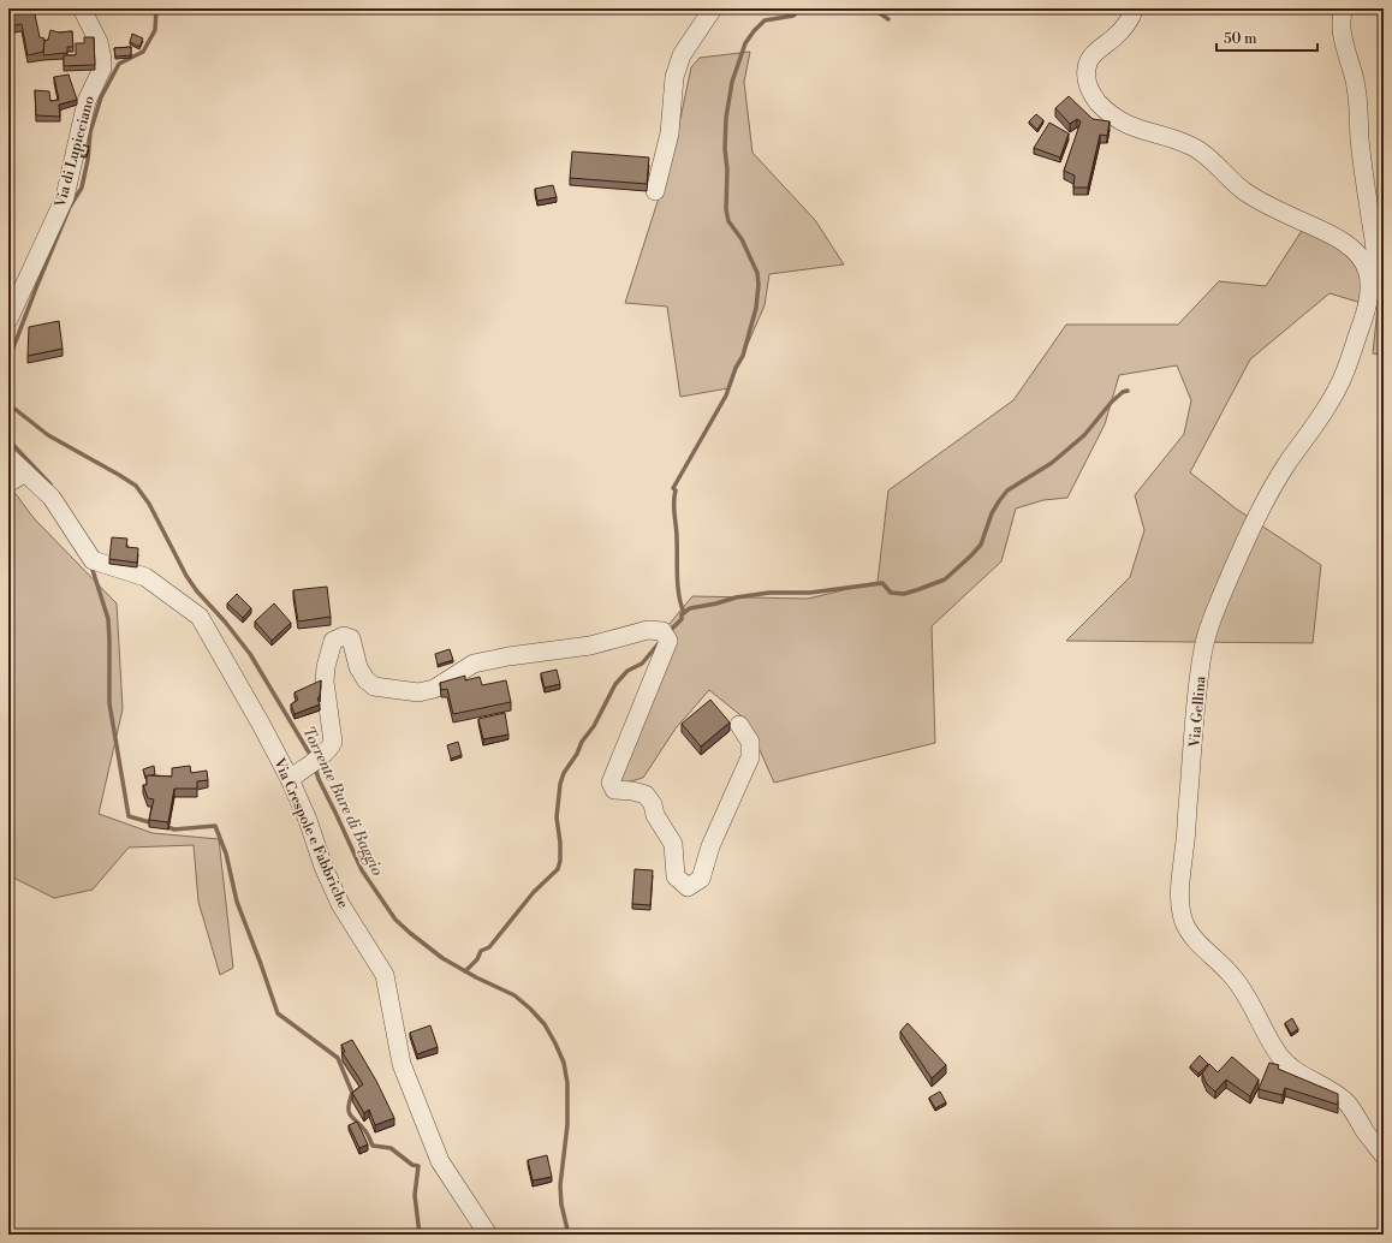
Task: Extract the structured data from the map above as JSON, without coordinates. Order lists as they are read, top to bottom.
{
  "streets": {
    "street": ["Via di Lupicciano", "Via Gellina", "Via Crespole e Fabbriche"]
  },
  "water": ["Torrente Bure di Baggio"],
  "scale_bar": "50 m"
}
